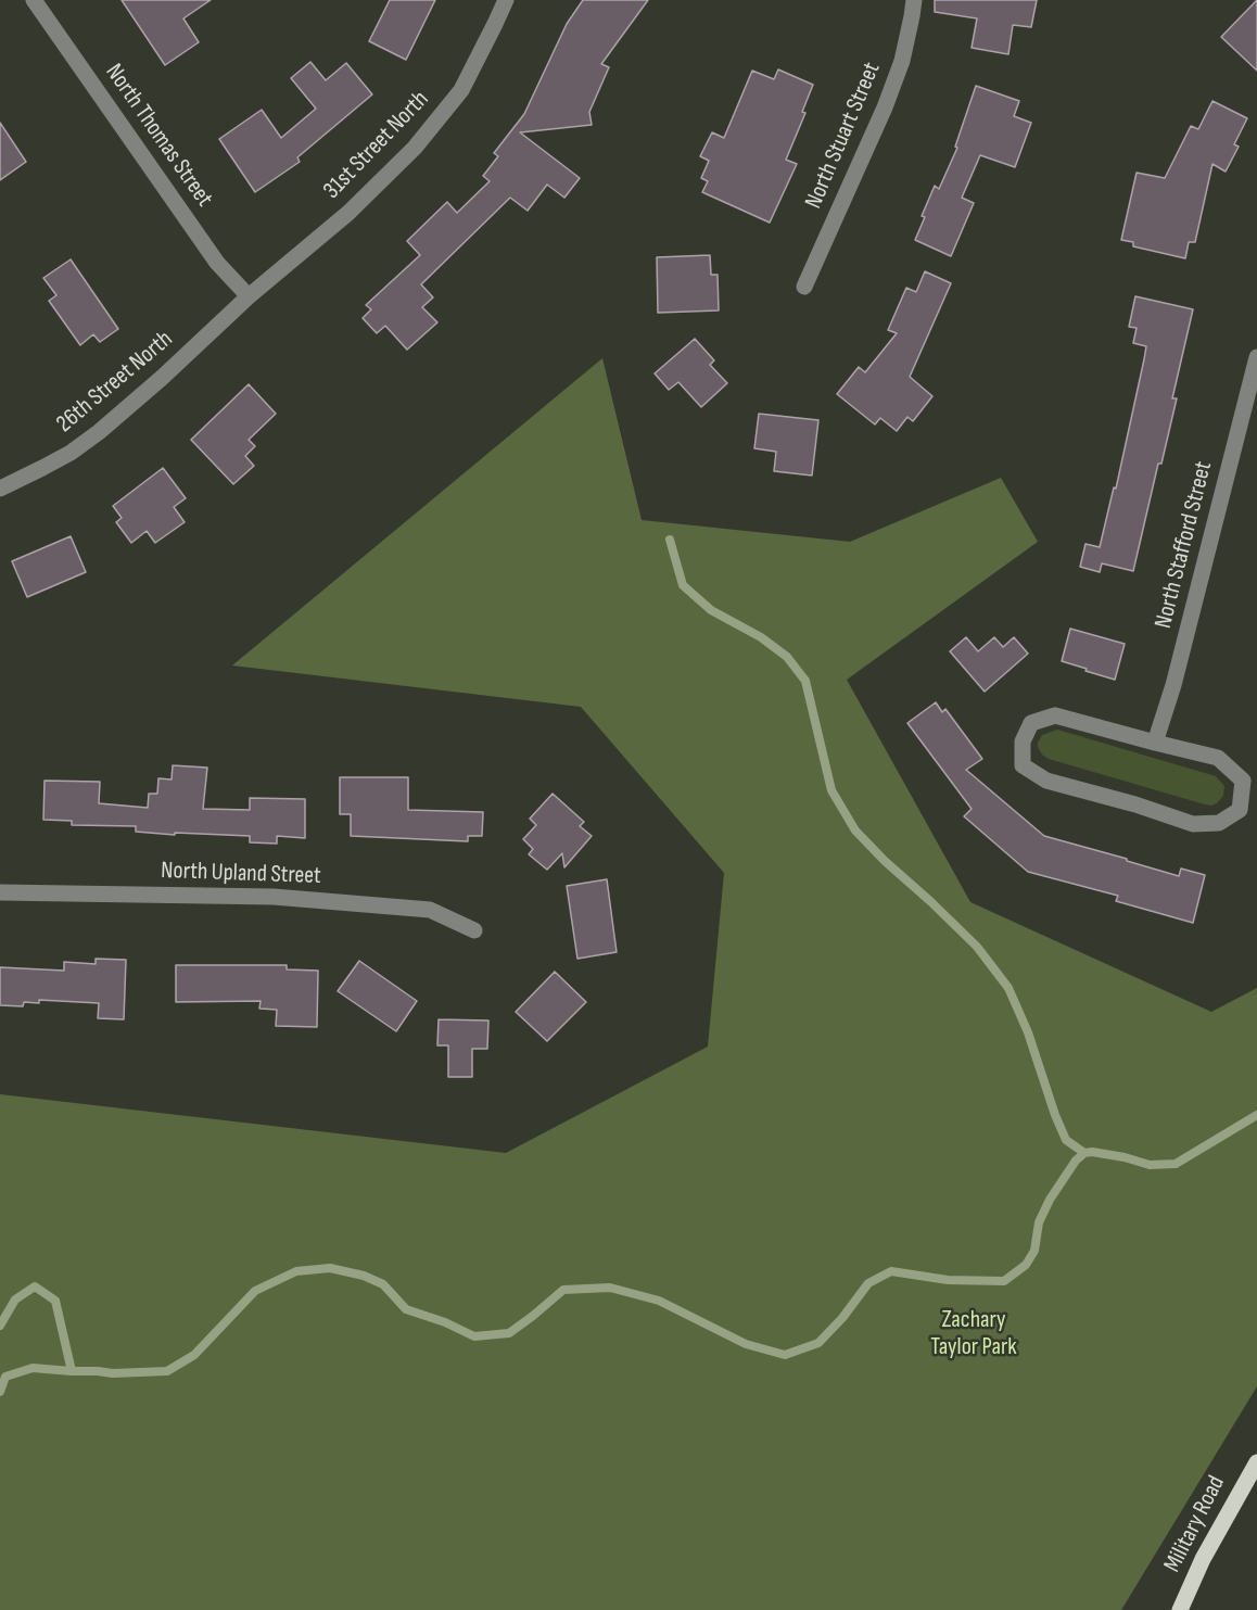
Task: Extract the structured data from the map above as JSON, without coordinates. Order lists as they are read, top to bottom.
{
  "streets": {
    "main road": ["Military Road"],
    "street": [
      "North Thomas Street",
      "North Stuart Street",
      "31st Street North",
      "26th Street North",
      "North Stafford Street",
      "North Upland Street"
    ]
  },
  "crossings": [
    ["North Thomas Street", "31st Street North"],
    ["North Thomas Street", "26th Street North"],
    ["31st Street North", "26th Street North"]
  ],
  "parks": ["Zachary Taylor Park"]
}
